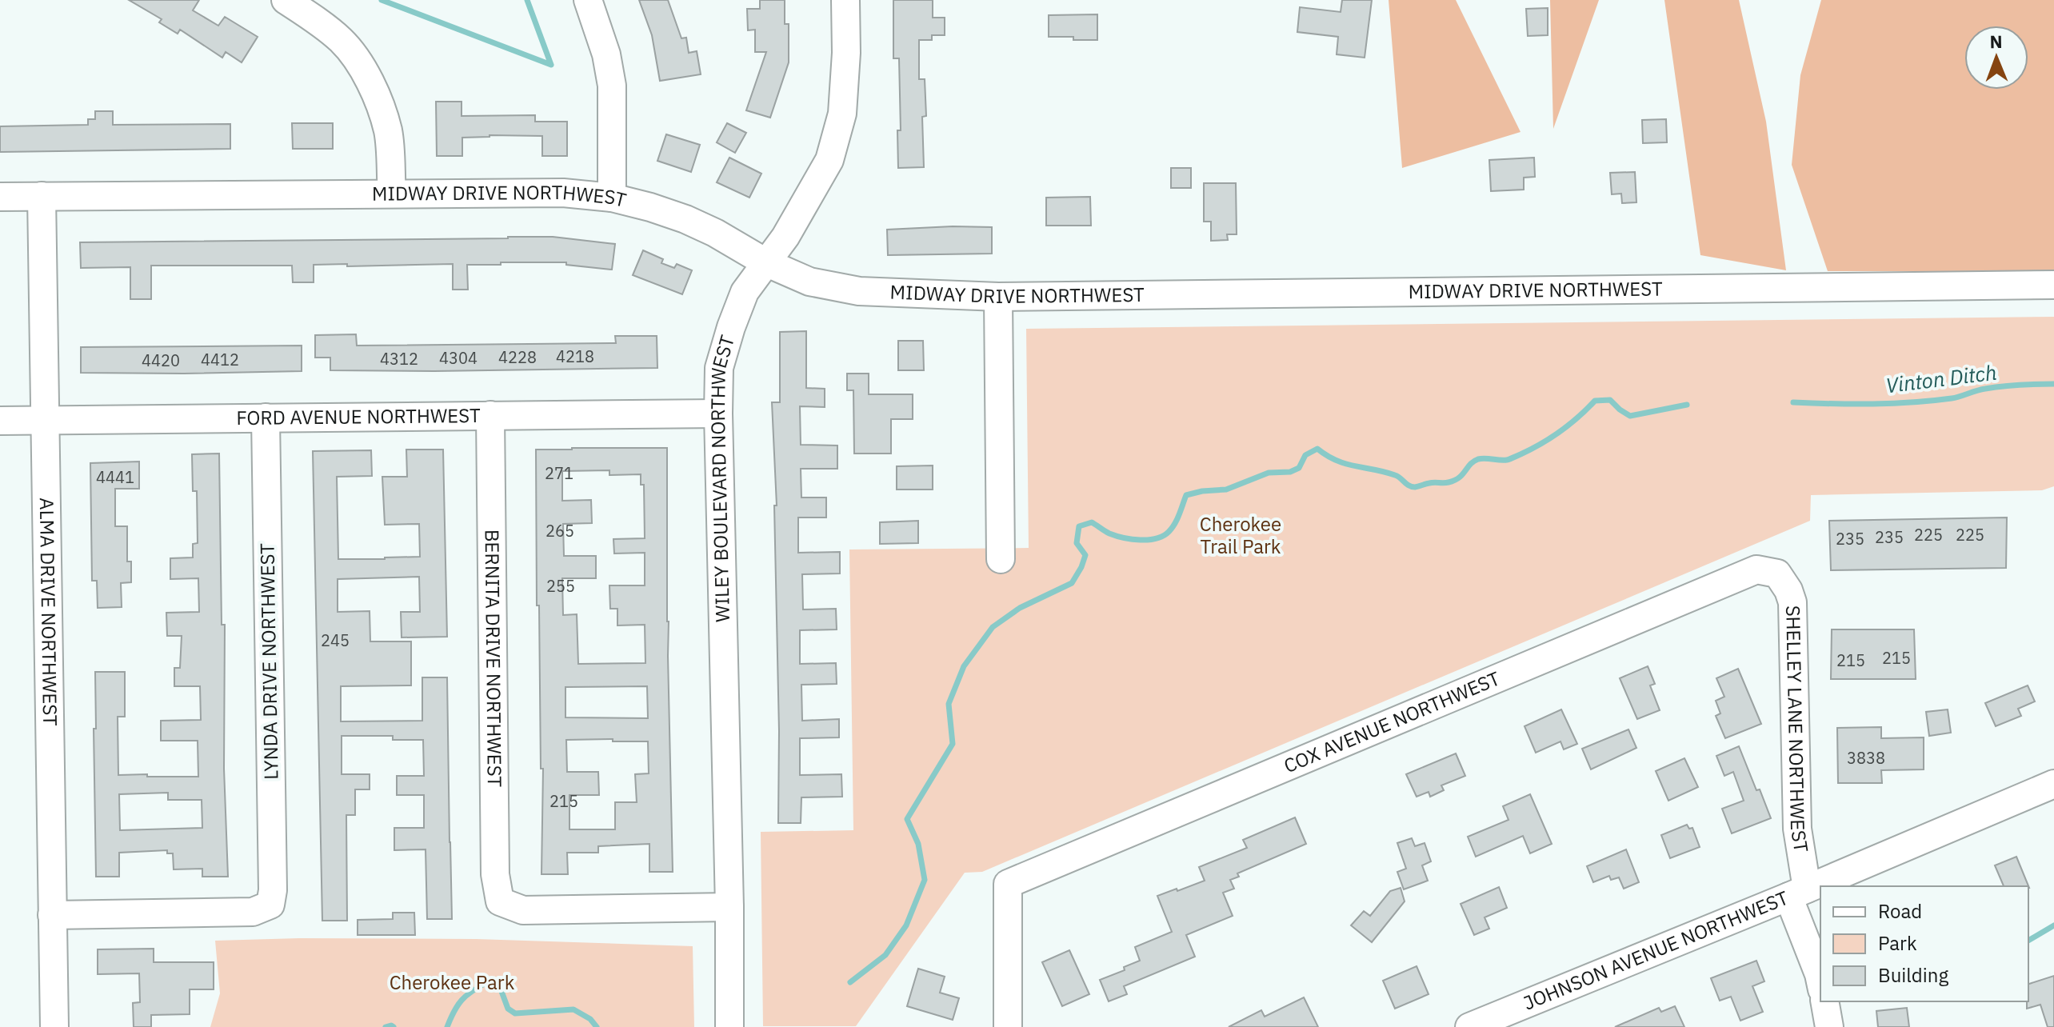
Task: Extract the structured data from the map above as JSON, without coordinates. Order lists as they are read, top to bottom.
{
  "streets": {
    "street": [
      "MIDWAY DRIVE NORTHWEST",
      "FORD AVENUE NORTHWEST",
      "WILEY BOULEVARD NORTHWEST",
      "ALMA DRIVE NORTHWEST",
      "BERNITA DRIVE NORTHWEST",
      "LYNDA DRIVE NORTHWEST",
      "COX AVENUE NORTHWEST",
      "SHELLEY LANE NORTHWEST",
      "JOHNSON AVENUE NORTHWEST"
    ]
  },
  "crossings": [
    ["MIDWAY DRIVE NORTHWEST", "WILEY BOULEVARD NORTHWEST"],
    ["MIDWAY DRIVE NORTHWEST", "ALMA DRIVE NORTHWEST"],
    ["FORD AVENUE NORTHWEST", "WILEY BOULEVARD NORTHWEST"],
    ["FORD AVENUE NORTHWEST", "ALMA DRIVE NORTHWEST"],
    ["FORD AVENUE NORTHWEST", "BERNITA DRIVE NORTHWEST"],
    ["FORD AVENUE NORTHWEST", "LYNDA DRIVE NORTHWEST"],
    ["WILEY BOULEVARD NORTHWEST", "BERNITA DRIVE NORTHWEST"],
    ["ALMA DRIVE NORTHWEST", "LYNDA DRIVE NORTHWEST"],
    ["COX AVENUE NORTHWEST", "SHELLEY LANE NORTHWEST"],
    ["SHELLEY LANE NORTHWEST", "JOHNSON AVENUE NORTHWEST"]
  ],
  "water": ["Vinton Ditch"],
  "parks": ["Cherokee Trail Park", "Cherokee Park"],
  "house_numbers": [
    "4218",
    "4228",
    "4304",
    "4312",
    "4412",
    "4420",
    "271",
    "4441",
    "265",
    "225",
    "225",
    "235",
    "235",
    "255",
    "245",
    "215",
    "215",
    "3838",
    "215"
  ],
  "legend": ["Road", "Park", "Building"],
  "north": "top"
}
